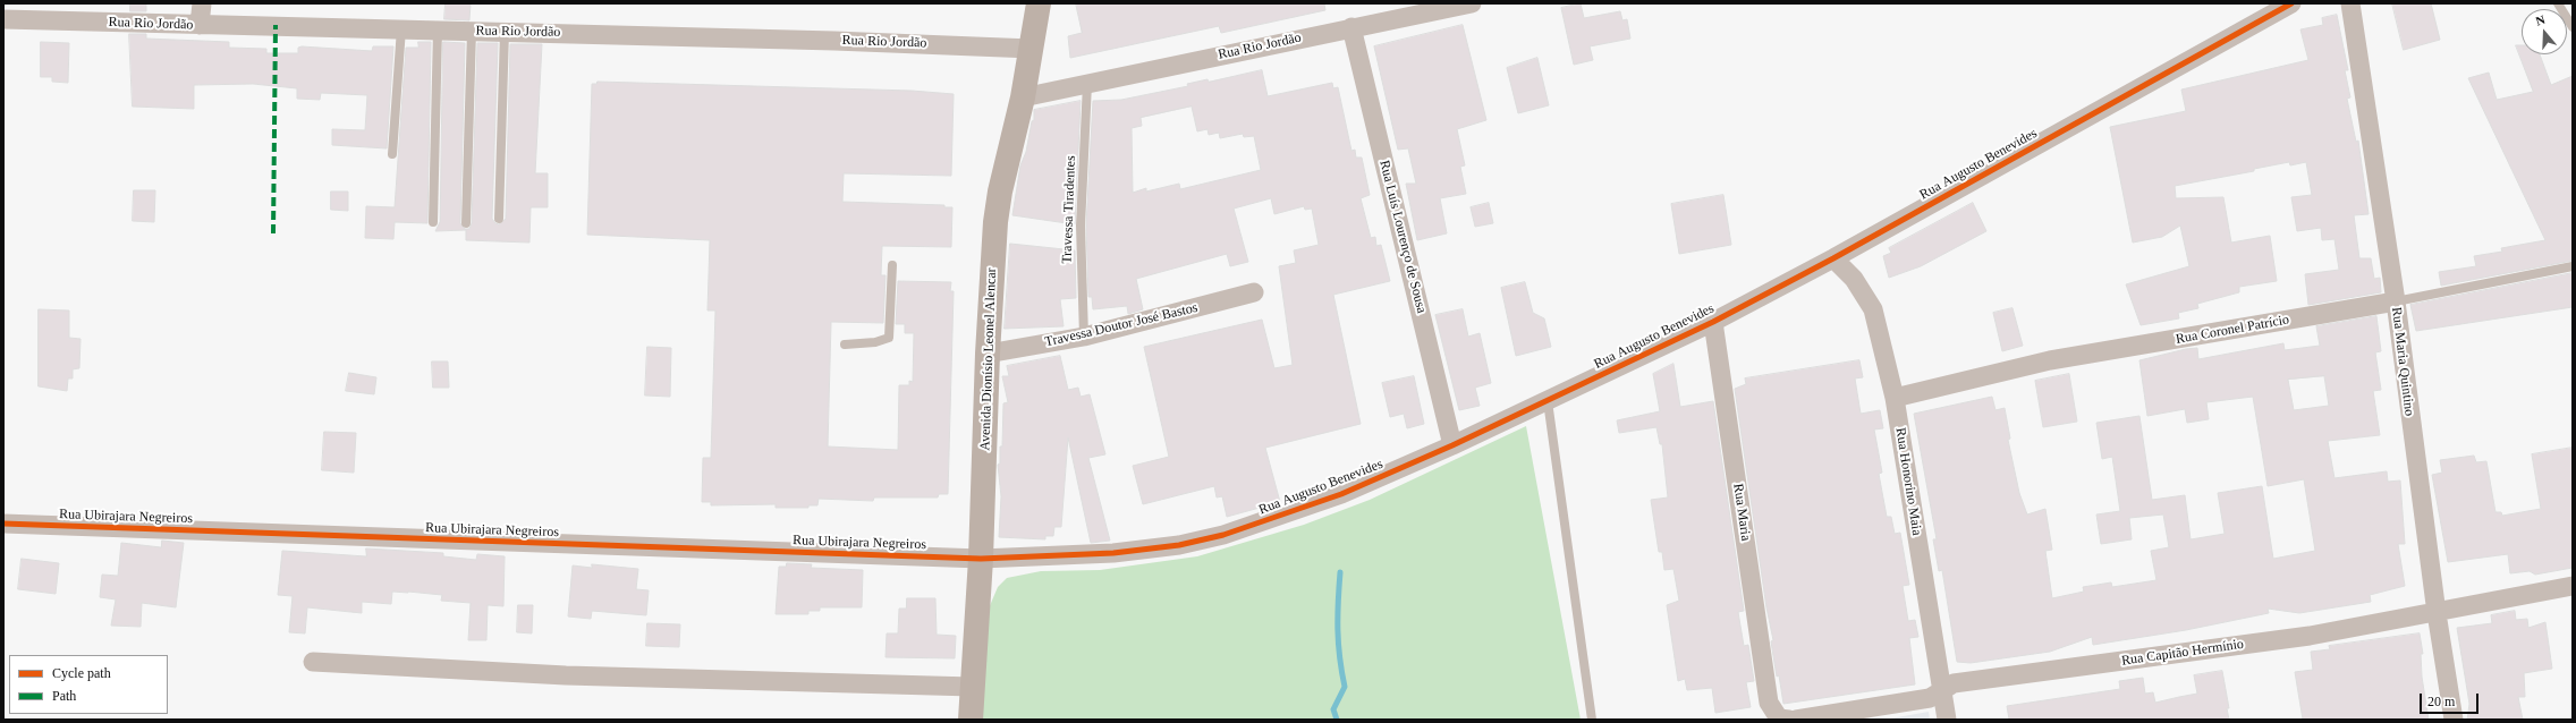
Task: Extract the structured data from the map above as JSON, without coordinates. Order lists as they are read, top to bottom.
{
  "streets": {
    "main road": ["Avenida Dionísio Leonel Alencar"],
    "street": [
      "Rua Rio Jordão",
      "Rua Augusto Benevides",
      "Rua Luís Lourenço de Sousa",
      "Travessa Doutor José Bastos",
      "Rua Coronel Patrício",
      "Rua Maria Quintino",
      "Rua Honorino Maia",
      "Rua Maria",
      "Rua Ubirajara Negreiros",
      "Rua Capitão Hermínio"
    ],
    "lane": ["Travessa Tiradentes"]
  },
  "crossings": [
    ["Rua Rio Jordão", "Travessa Tiradentes"],
    ["Rua Rio Jordão", "Rua Luís Lourenço de Sousa"],
    ["Rua Rio Jordão", "Avenida Dionísio Leonel Alencar"],
    ["Rua Augusto Benevides", "Rua Luís Lourenço de Sousa"],
    ["Rua Augusto Benevides", "Avenida Dionísio Leonel Alencar"],
    ["Rua Augusto Benevides", "Rua Honorino Maia"],
    ["Rua Augusto Benevides", "Rua Maria"],
    ["Rua Augusto Benevides", "Rua Ubirajara Negreiros"],
    ["Travessa Tiradentes", "Travessa Doutor José Bastos"],
    ["Travessa Doutor José Bastos", "Avenida Dionísio Leonel Alencar"],
    ["Rua Coronel Patrício", "Rua Maria Quintino"],
    ["Rua Coronel Patrício", "Rua Honorino Maia"],
    ["Avenida Dionísio Leonel Alencar", "Rua Ubirajara Negreiros"],
    ["Rua Maria Quintino", "Rua Capitão Hermínio"],
    ["Rua Honorino Maia", "Rua Capitão Hermínio"],
    ["Rua Maria", "Rua Capitão Hermínio"]
  ],
  "legend": ["Cycle path", "Path"],
  "scale_bar": "20 m",
  "north": "top"
}
